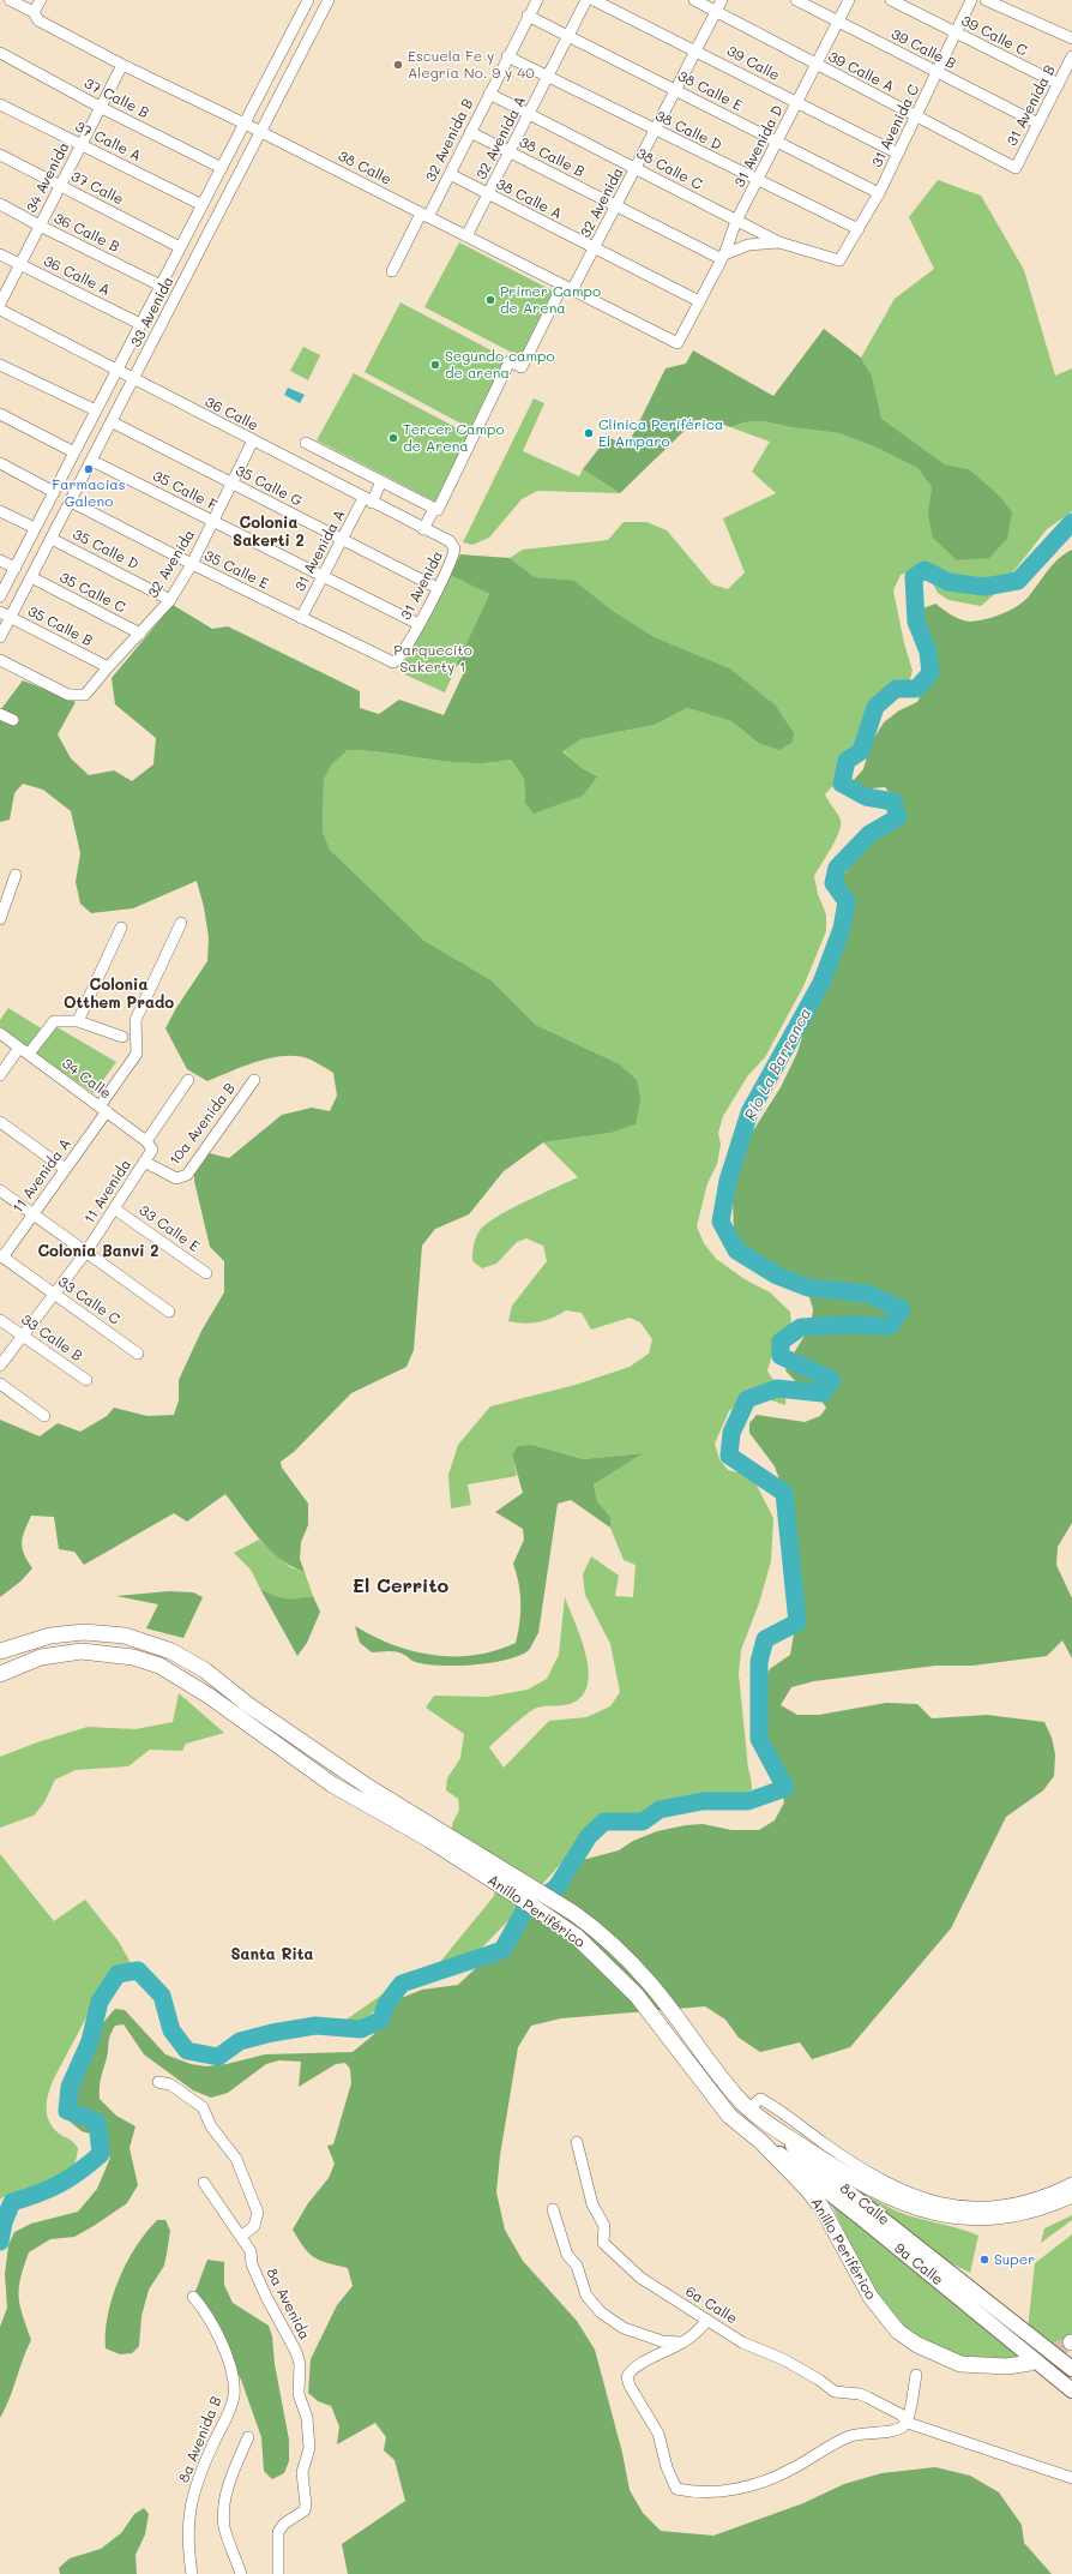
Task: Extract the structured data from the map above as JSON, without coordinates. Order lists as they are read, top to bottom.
{
  "streets": {
    "highway": ["Anillo Periférico"],
    "main road": ["8a Calle", "9a Calle"],
    "street": [
      "39 Calle C",
      "39 Calle B",
      "39 Calle",
      "39 Calle A",
      "38 Calle E",
      "37 Calle B",
      "31 Avenida B",
      "31 Avenida C",
      "38 Calle D",
      "32 Avenida A",
      "32 Avenida B",
      "37 Calle A",
      "31 Avenida D",
      "38 Calle B",
      "38 Calle",
      "38 Calle C",
      "34 Avenida",
      "37 Calle",
      "38 Calle A",
      "32 Avenida",
      "36 Calle B",
      "36 Calle A",
      "33 Avenida",
      "36 Calle",
      "35 Calle G",
      "35 Calle F",
      "35 Calle D",
      "31 Avenida A",
      "35 Calle E",
      "31 Avenida",
      "35 Calle C",
      "35 Calle B",
      "34 Calle",
      "10a Avenida B",
      "11 Avenida A",
      "11 Avenida",
      "33 Calle E",
      "33 Calle C",
      "33 Calle B",
      "8a Avenida",
      "6a Calle",
      "8a Avenida B"
    ]
  },
  "crossings": [
    ["39 Calle C", "31 Avenida B"],
    ["39 Calle C", "31 Avenida C"],
    ["39 Calle B", "31 Avenida B"],
    ["39 Calle B", "31 Avenida C"],
    ["39 Calle B", "31 Avenida D"],
    ["39 Calle", "31 Avenida C"],
    ["39 Calle", "31 Avenida D"],
    ["39 Calle", "32 Avenida"],
    ["39 Calle A", "31 Avenida B"],
    ["39 Calle A", "31 Avenida C"],
    ["39 Calle A", "31 Avenida D"],
    ["39 Calle A", "32 Avenida"],
    ["38 Calle E", "31 Avenida C"],
    ["38 Calle E", "32 Avenida A"],
    ["38 Calle E", "32 Avenida B"],
    ["38 Calle E", "31 Avenida D"],
    ["38 Calle E", "32 Avenida"],
    ["37 Calle B", "34 Avenida"],
    ["37 Calle B", "33 Avenida"],
    ["31 Avenida C", "38 Calle D"],
    ["31 Avenida C", "38 Calle C"],
    ["38 Calle D", "32 Avenida A"],
    ["38 Calle D", "32 Avenida B"],
    ["38 Calle D", "31 Avenida D"],
    ["38 Calle D", "32 Avenida"],
    ["32 Avenida A", "38 Calle B"],
    ["32 Avenida A", "38 Calle"],
    ["32 Avenida A", "38 Calle C"],
    ["32 Avenida A", "38 Calle A"],
    ["32 Avenida B", "38 Calle B"],
    ["32 Avenida B", "38 Calle"],
    ["32 Avenida B", "38 Calle C"],
    ["32 Avenida B", "38 Calle A"],
    ["37 Calle A", "34 Avenida"],
    ["37 Calle A", "33 Avenida"],
    ["31 Avenida D", "38 Calle B"],
    ["31 Avenida D", "38 Calle"],
    ["31 Avenida D", "38 Calle C"],
    ["31 Avenida D", "38 Calle A"],
    ["38 Calle B", "32 Avenida"],
    ["38 Calle", "34 Avenida"],
    ["38 Calle", "32 Avenida"],
    ["38 Calle", "33 Avenida"],
    ["38 Calle C", "32 Avenida"],
    ["34 Avenida", "37 Calle"],
    ["34 Avenida", "36 Calle B"],
    ["34 Avenida", "36 Calle A"],
    ["37 Calle", "33 Avenida"],
    ["38 Calle A", "32 Avenida"],
    ["32 Avenida", "36 Calle"],
    ["32 Avenida", "35 Calle G"],
    ["32 Avenida", "35 Calle F"],
    ["32 Avenida", "35 Calle D"],
    ["32 Avenida", "35 Calle E"],
    ["32 Avenida", "35 Calle C"],
    ["32 Avenida", "35 Calle B"],
    ["36 Calle B", "33 Avenida"],
    ["36 Calle A", "33 Avenida"],
    ["33 Avenida", "36 Calle"],
    ["33 Avenida", "35 Calle G"],
    ["33 Avenida", "35 Calle F"],
    ["33 Avenida", "35 Calle D"],
    ["33 Avenida", "35 Calle E"],
    ["33 Avenida", "35 Calle C"],
    ["33 Avenida", "35 Calle B"],
    ["36 Calle", "31 Avenida A"],
    ["36 Calle", "31 Avenida"],
    ["35 Calle G", "31 Avenida A"],
    ["35 Calle G", "31 Avenida"],
    ["35 Calle F", "31 Avenida A"],
    ["35 Calle F", "31 Avenida"],
    ["31 Avenida A", "35 Calle E"],
    ["35 Calle E", "31 Avenida"],
    ["34 Calle", "11 Avenida A"],
    ["34 Calle", "11 Avenida"],
    ["10a Avenida B", "11 Avenida"],
    ["11 Avenida A", "33 Calle C"],
    ["11 Avenida", "33 Calle E"],
    ["11 Avenida", "33 Calle C"],
    ["11 Avenida", "33 Calle B"],
    ["Anillo Periférico", "8a Calle"],
    ["Anillo Periférico", "9a Calle"]
  ],
  "districts": [
    "Colonia Sakerti 2",
    "Colonia Otthem Prado",
    "Colonia Banvi 2",
    "El Cerrito",
    "Santa Rita"
  ],
  "water": ["Río La Barranca"],
  "parks": ["Parquecito Sakerty 1"],
  "places": [
    "Escuela Fe y Alegría No. 9 y 40",
    "Primer Campo de Arena",
    "Segundo campo de arena",
    "Clinica Periférica El Amparo",
    "Tercer Campo de Arena",
    "Farmacias Galeno",
    "Super"
  ]
}
